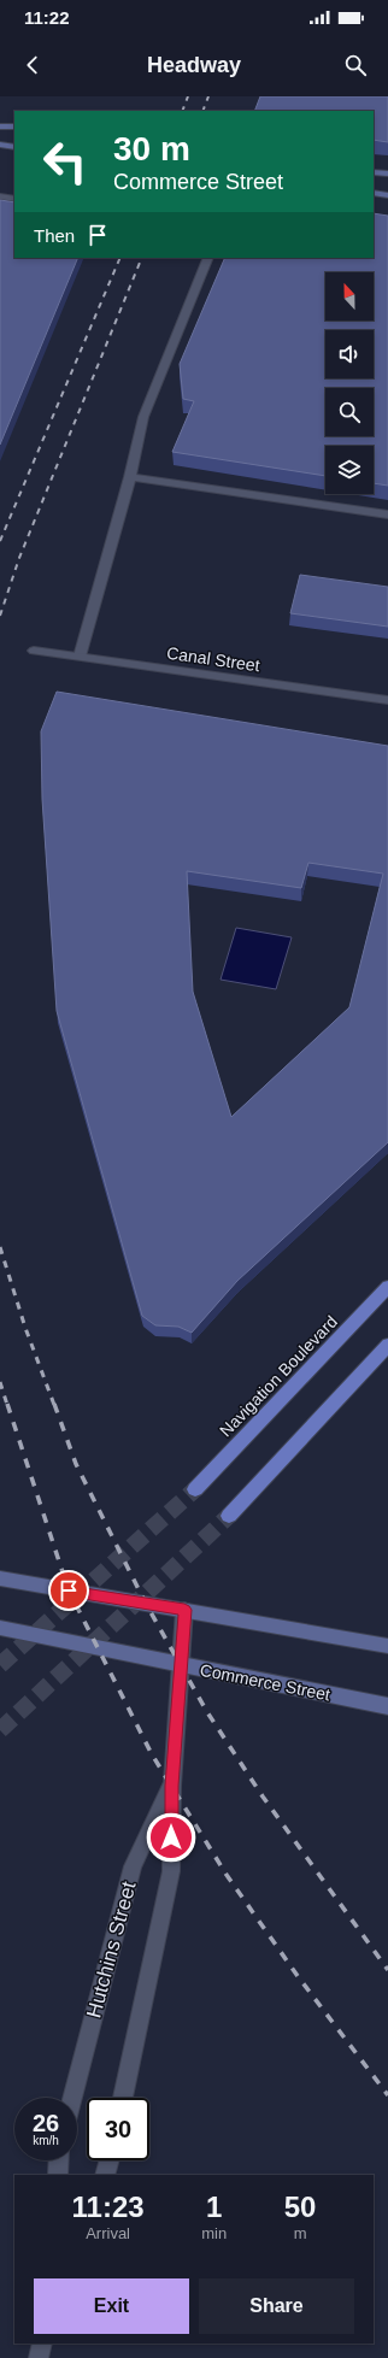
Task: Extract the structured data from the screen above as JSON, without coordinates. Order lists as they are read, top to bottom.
{
  "streets": {
    "main road": ["Navigation Boulevard"],
    "street": ["Canal Street", "Commerce Street", "Hutchins Street"]
  },
  "crossings": [
    ["Commerce Street", "Hutchins Street"]
  ],
  "north": "top",
  "page": {
    "status": "11:22",
    "header": "Headway",
    "turn": ["30 m", "Commerce Street"],
    "then": "Then",
    "speed": "26 km/h",
    "limit": "30",
    "eta": [
      "11:23",
      "Arrival",
      "1",
      "min",
      "50",
      "m"
    ],
    "buttons": ["Exit", "Share"]
  }
}
